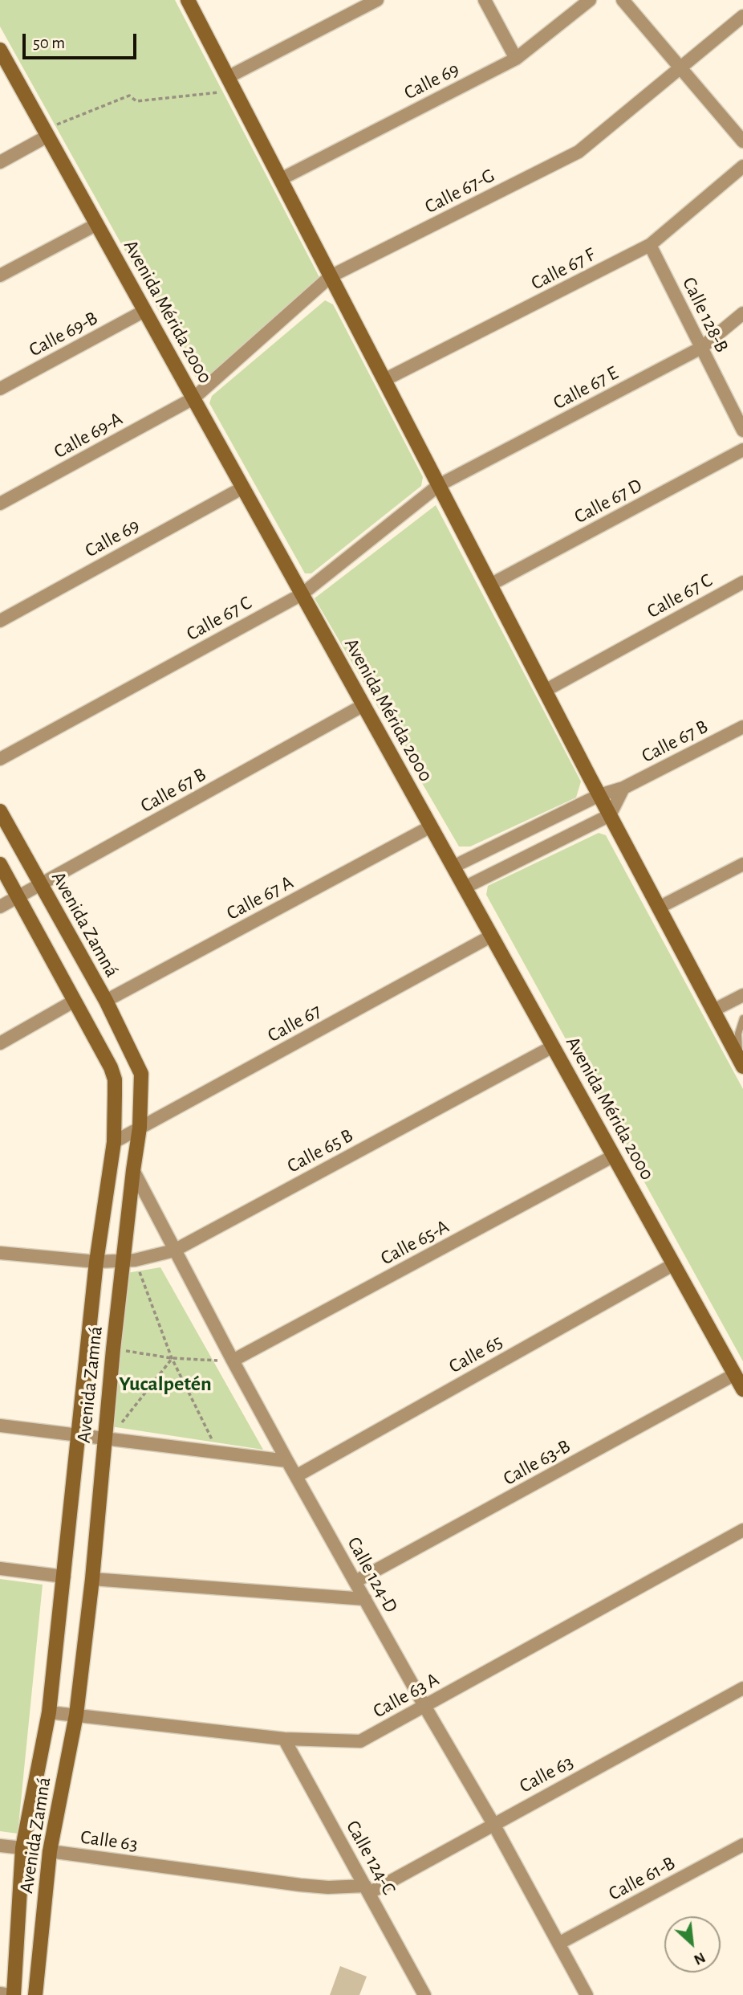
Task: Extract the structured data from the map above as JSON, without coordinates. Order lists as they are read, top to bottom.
{
  "streets": {
    "main road": ["Avenida Mérida 2000", "Avenida Zamná"],
    "street": [
      "Calle 69",
      "Calle 67-G",
      "Calle 67 F",
      "Calle 128-B",
      "Calle 69-B",
      "Calle 67 E",
      "Calle 69-A",
      "Calle 67 D",
      "Calle 67 C",
      "Calle 67 B",
      "Calle 67 A",
      "Calle 67",
      "Calle 65 B",
      "Calle 65-A",
      "Calle 65",
      "Calle 63-B",
      "Calle 124-D",
      "Calle 63 A",
      "Calle 63",
      "Calle 124-C",
      "Calle 61-B"
    ]
  },
  "crossings": [
    ["Calle 69", "Avenida Mérida 2000"],
    ["Calle 67-G", "Avenida Mérida 2000"],
    ["Calle 67-G", "Calle 69-A"],
    ["Calle 67 F", "Calle 128-B"],
    ["Avenida Mérida 2000", "Calle 69-B"],
    ["Avenida Mérida 2000", "Calle 69-A"],
    ["Avenida Mérida 2000", "Calle 67 C"],
    ["Avenida Mérida 2000", "Calle 67 B"],
    ["Avenida Mérida 2000", "Calle 67 A"],
    ["Avenida Mérida 2000", "Calle 67"],
    ["Avenida Mérida 2000", "Calle 65 B"],
    ["Avenida Mérida 2000", "Calle 65-A"],
    ["Avenida Mérida 2000", "Calle 65"],
    ["Avenida Mérida 2000", "Calle 63-B"],
    ["Calle 128-B", "Calle 67 E"],
    ["Calle 67 E", "Calle 67 C"],
    ["Calle 67 B", "Avenida Zamná"],
    ["Calle 67 A", "Avenida Zamná"],
    ["Avenida Zamná", "Calle 67"],
    ["Avenida Zamná", "Calle 65 B"],
    ["Avenida Zamná", "Calle 124-D"],
    ["Avenida Zamná", "Calle 63 A"],
    ["Avenida Zamná", "Calle 63"],
    ["Calle 65 B", "Calle 124-D"],
    ["Calle 65-A", "Calle 124-D"],
    ["Calle 65", "Calle 124-D"],
    ["Calle 63-B", "Calle 124-D"],
    ["Calle 124-D", "Calle 63 A"],
    ["Calle 124-D", "Calle 63"],
    ["Calle 124-D", "Calle 61-B"],
    ["Calle 63 A", "Calle 124-C"],
    ["Calle 63", "Calle 124-C"]
  ],
  "districts": ["Yucalpetén"],
  "scale_bar": "50 m",
  "north": "bottom right"
}
